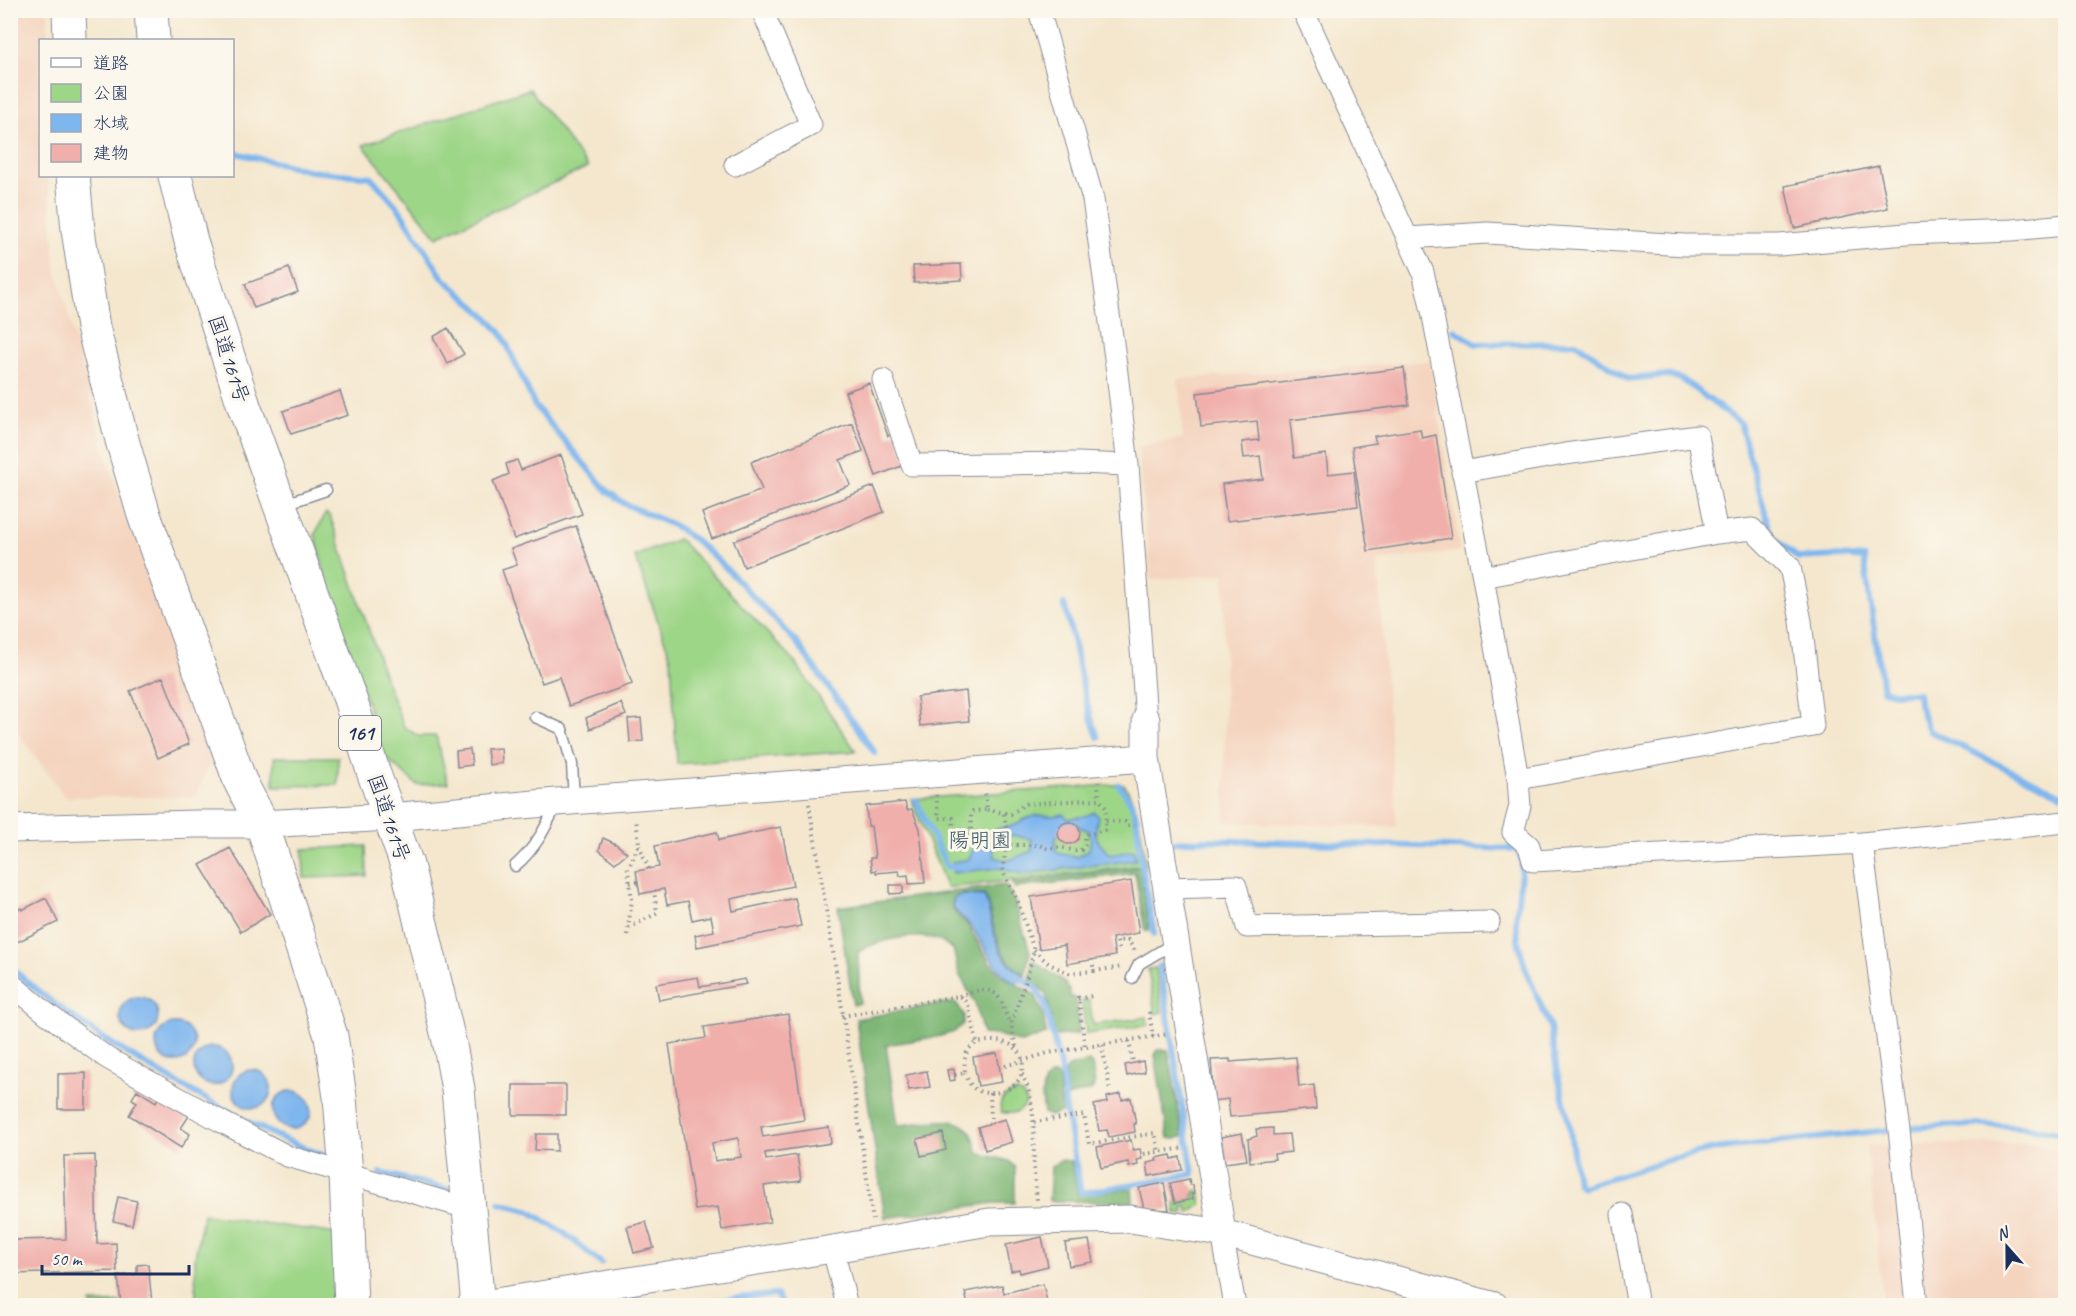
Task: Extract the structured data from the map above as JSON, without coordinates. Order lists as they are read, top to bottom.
{
  "streets": {
    "highway": ["国道161号", "161"]
  },
  "parks": ["陽明園"],
  "legend": [
    "道路",
    "公園",
    "水域",
    "建物"
  ],
  "scale_bar": "50 m",
  "north": "top"
}
